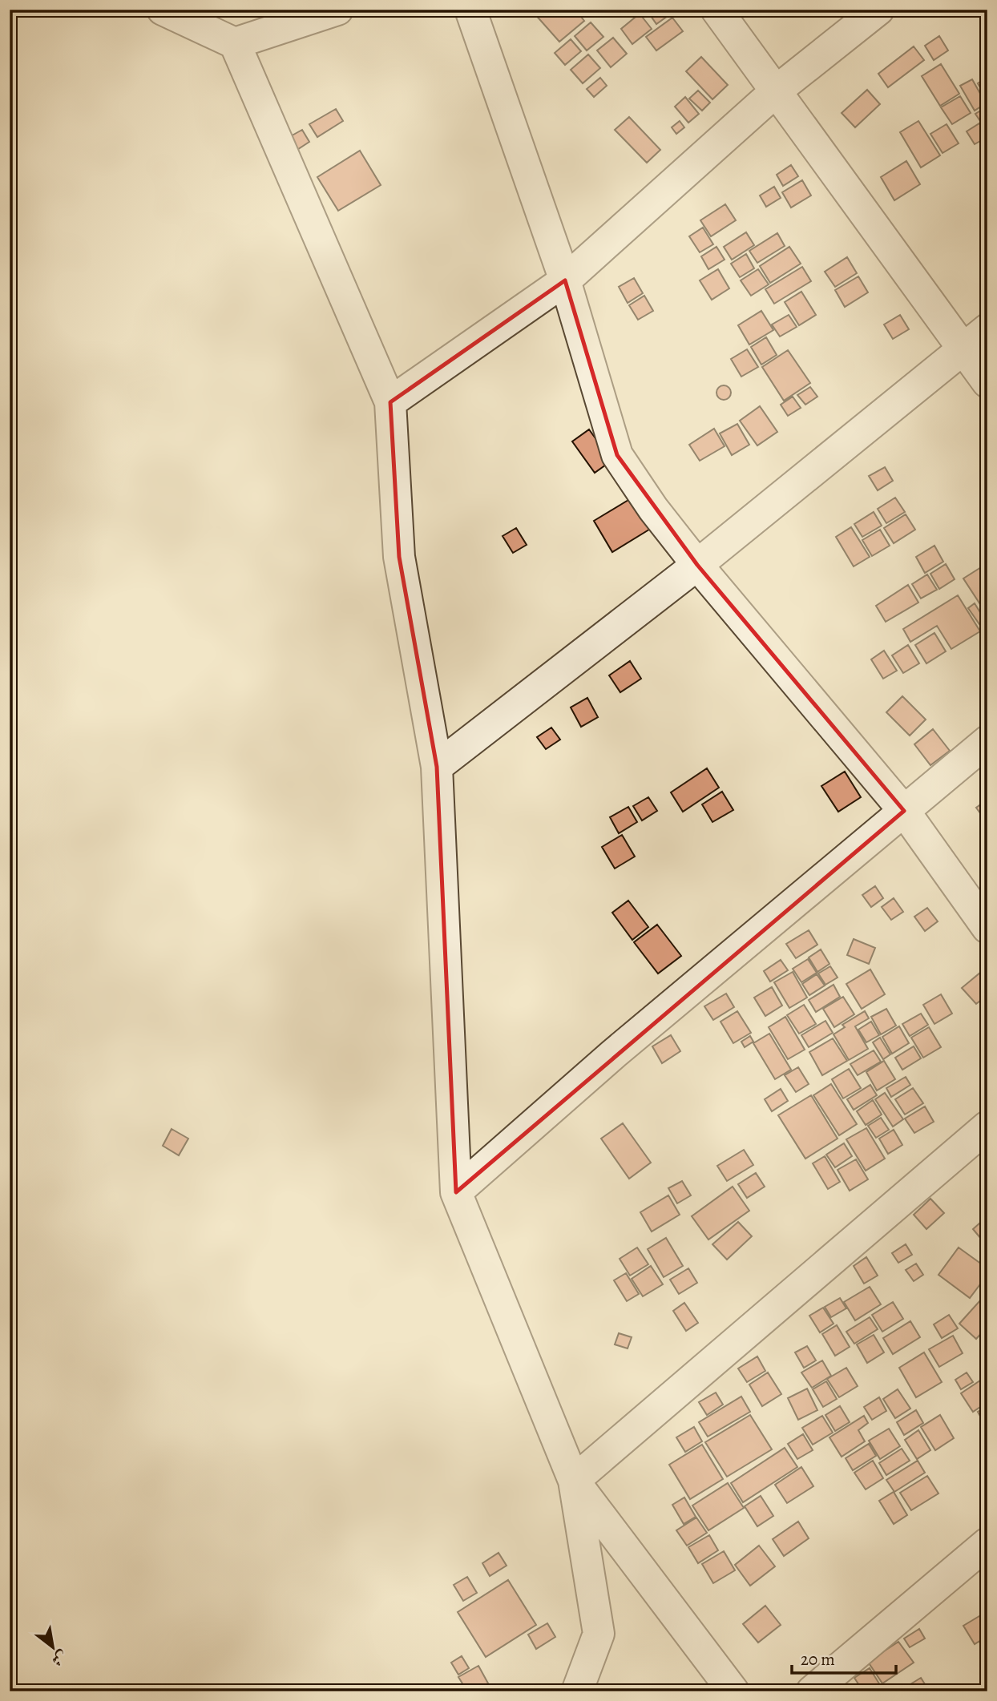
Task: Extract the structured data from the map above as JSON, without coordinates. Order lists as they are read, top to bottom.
{
  "scale_bar": "20 m",
  "north": "bottom right"
}
